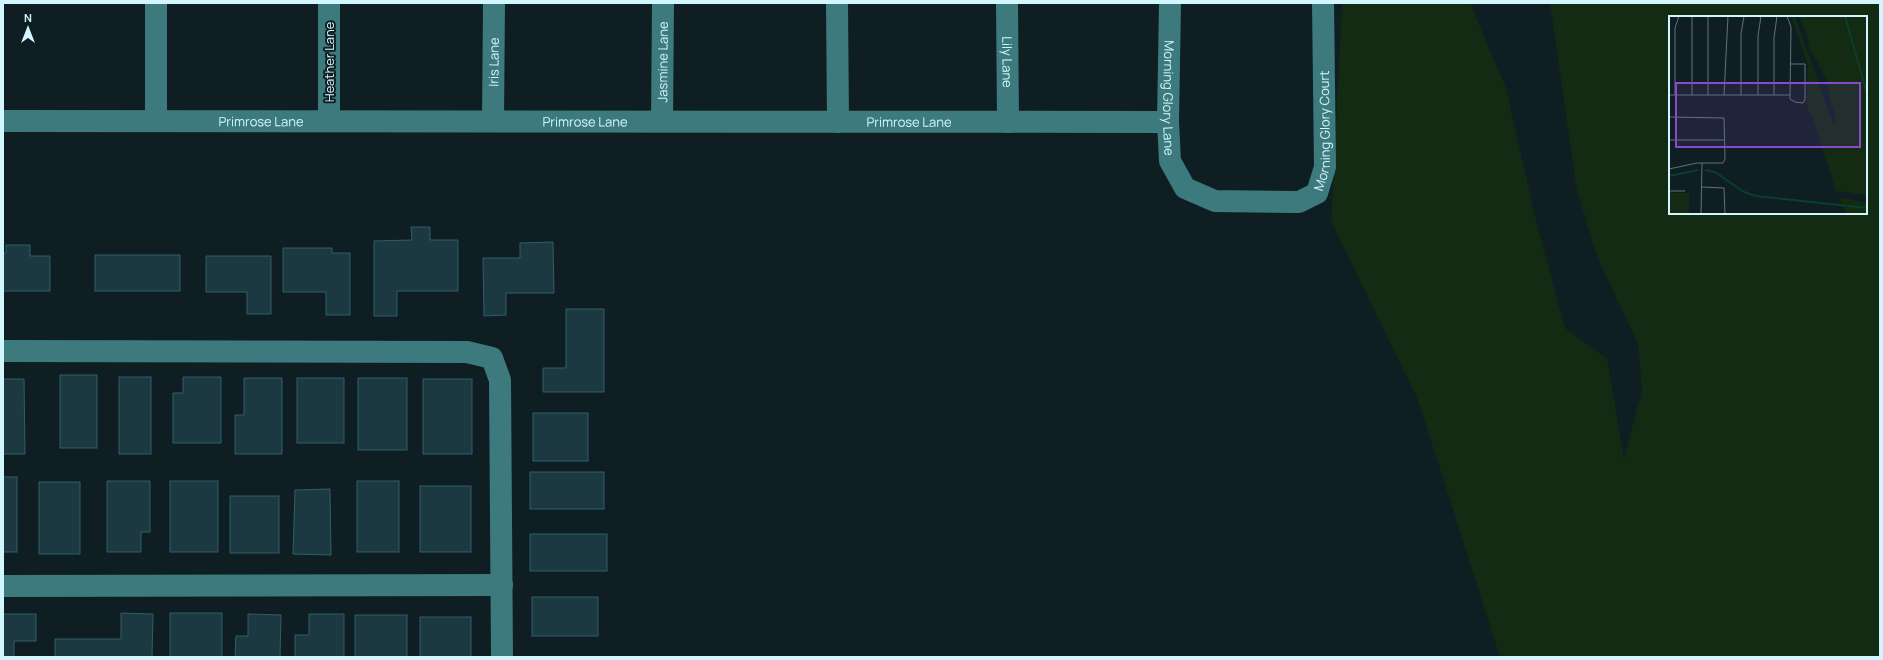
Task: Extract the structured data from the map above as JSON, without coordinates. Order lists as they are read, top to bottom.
{
  "streets": {
    "street": [
      "Heather Lane",
      "Iris Lane",
      "Jasmine Lane",
      "Lily Lane",
      "Morning Glory Lane",
      "Primrose Lane",
      "Morning Glory Court"
    ]
  },
  "crossings": [
    ["Heather Lane", "Primrose Lane"],
    ["Iris Lane", "Primrose Lane"],
    ["Jasmine Lane", "Primrose Lane"],
    ["Lily Lane", "Primrose Lane"],
    ["Morning Glory Lane", "Primrose Lane"],
    ["Morning Glory Lane", "Morning Glory Court"]
  ],
  "north": "top"
}
